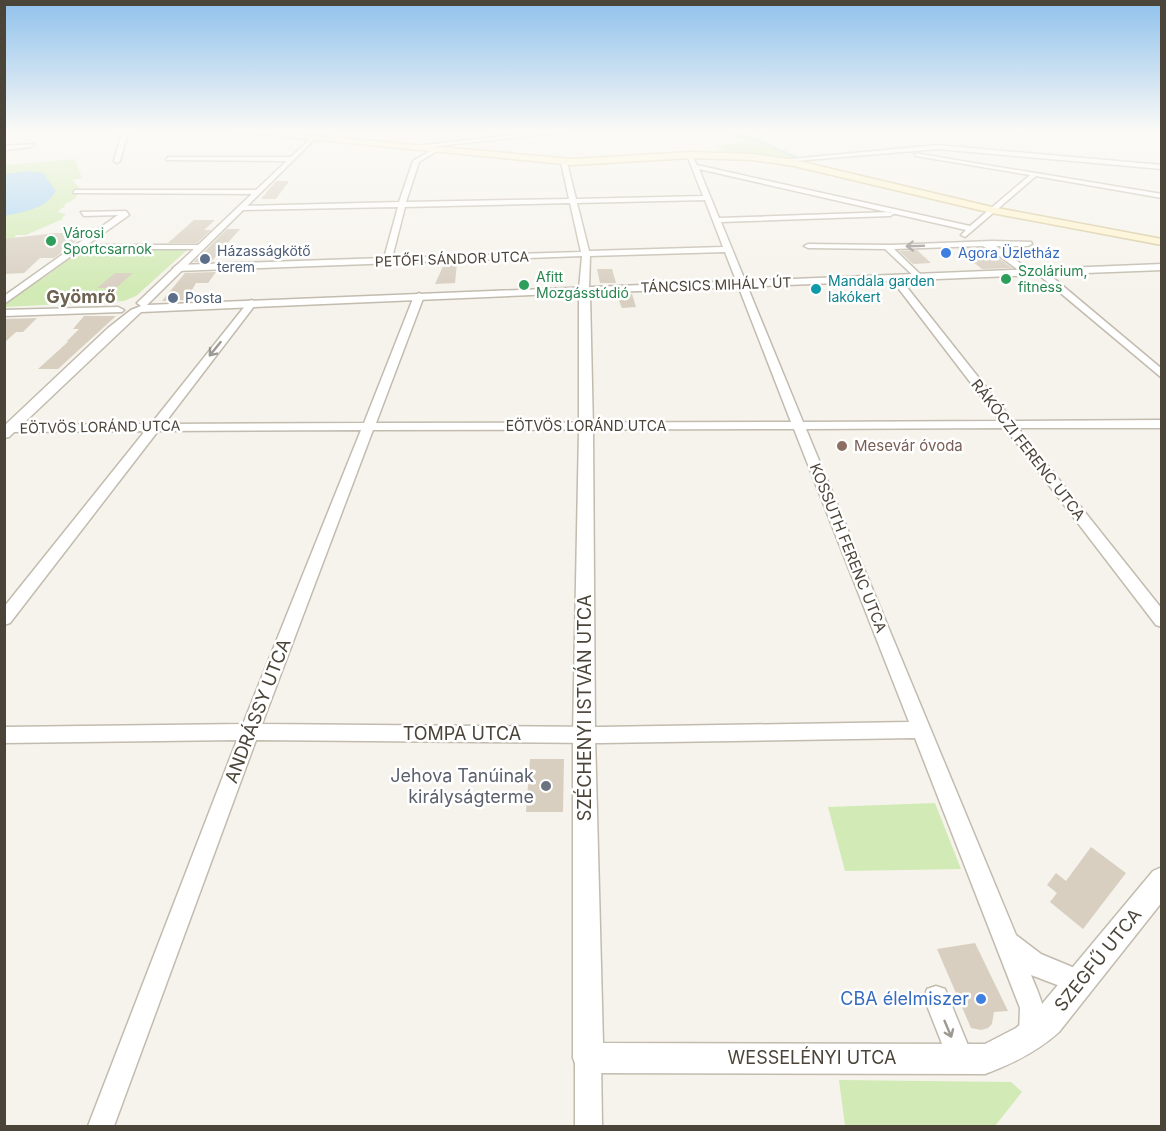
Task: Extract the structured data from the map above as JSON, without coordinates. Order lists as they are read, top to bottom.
{
  "streets": {
    "street": [
      "PETŐFI SÁNDOR UTCA",
      "TÁNCSICS MIHÁLY ÚT",
      "EÖTVÖS LORÁND UTCA",
      "RÁKÓCZI FERENC UTCA",
      "KOSSUTH FERENC UTCA",
      "SZÉCHENYI ISTVÁN UTCA",
      "ANDRÁSSY UTCA",
      "TOMPA UTCA",
      "SZEGFŰ UTCA",
      "WESSELÉNYI UTCA"
    ]
  },
  "crossings": [
    ["PETŐFI SÁNDOR UTCA", "KOSSUTH FERENC UTCA"],
    ["TÁNCSICS MIHÁLY ÚT", "RÁKÓCZI FERENC UTCA"],
    ["TÁNCSICS MIHÁLY ÚT", "KOSSUTH FERENC UTCA"],
    ["TÁNCSICS MIHÁLY ÚT", "SZÉCHENYI ISTVÁN UTCA"],
    ["TÁNCSICS MIHÁLY ÚT", "ANDRÁSSY UTCA"],
    ["EÖTVÖS LORÁND UTCA", "RÁKÓCZI FERENC UTCA"],
    ["EÖTVÖS LORÁND UTCA", "KOSSUTH FERENC UTCA"],
    ["EÖTVÖS LORÁND UTCA", "SZÉCHENYI ISTVÁN UTCA"],
    ["EÖTVÖS LORÁND UTCA", "ANDRÁSSY UTCA"],
    ["KOSSUTH FERENC UTCA", "TOMPA UTCA"],
    ["KOSSUTH FERENC UTCA", "SZEGFŰ UTCA"],
    ["KOSSUTH FERENC UTCA", "WESSELÉNYI UTCA"],
    ["SZÉCHENYI ISTVÁN UTCA", "TOMPA UTCA"],
    ["SZÉCHENYI ISTVÁN UTCA", "WESSELÉNYI UTCA"],
    ["ANDRÁSSY UTCA", "TOMPA UTCA"],
    ["SZEGFŰ UTCA", "WESSELÉNYI UTCA"]
  ],
  "districts": ["Gyömrő"],
  "places": [
    "Városi Sportcsarnok",
    "Agora Üzletház",
    "Házasságkötő terem",
    "Szolárium, fitness",
    "Afitt Mozgásstúdió",
    "Mandala garden lakókert",
    "Posta",
    "Mesevár óvoda",
    "Jehova Tanúinak királyságterme",
    "CBA élelmiszer"
  ]
}
